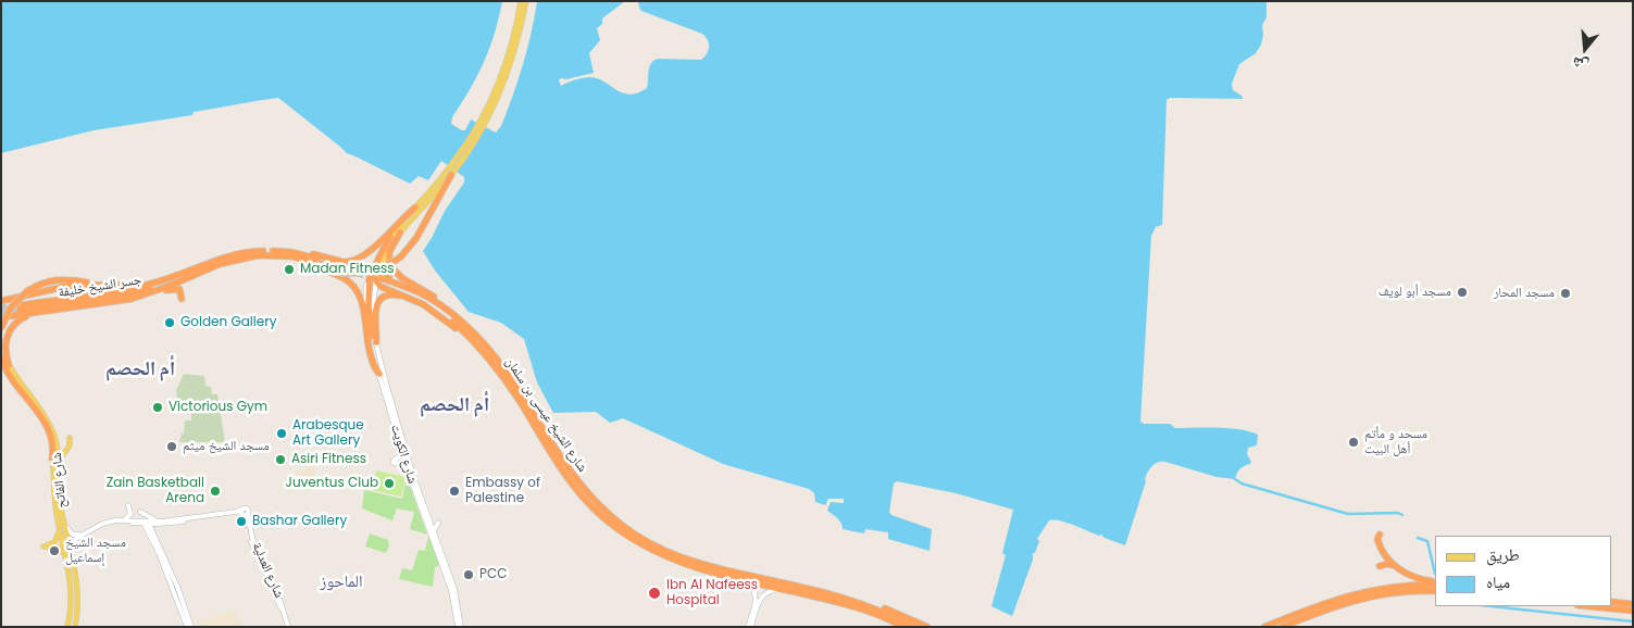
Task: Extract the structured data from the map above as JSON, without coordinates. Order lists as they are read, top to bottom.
{
  "streets": {
    "highway": ["جسر الشيخ خليفة", "شارع الشيخ عيسى بن سلمان"],
    "main road": ["شارع الكويت", "شارع الفاتح", "شارع العدلية"]
  },
  "crossings": [
    ["شارع الشيخ عيسى بن سلمان", "شارع الكويت"]
  ],
  "districts": ["أم الحصم", "أم الحصم", "الماحوز"],
  "places": [
    "Madan Fitness",
    "مسجد أبو لويف",
    "مسجد المحار",
    "Golden Gallery",
    "Victorious Gym",
    "Arabesque Art Gallery",
    "مسجد و مأتم أهل البيت",
    "مسجد الشيخ ميثم",
    "Asiri Fitness",
    "Juventus Club",
    "Zain Basketball Arena",
    "Embassy of Palestine",
    "Bashar Gallery",
    "مسجد الشيخ إسماعيل",
    "PCC",
    "Ibn Al Nafeess Hospital"
  ],
  "legend": ["طريق", "مياه"],
  "north": "bottom"
}
